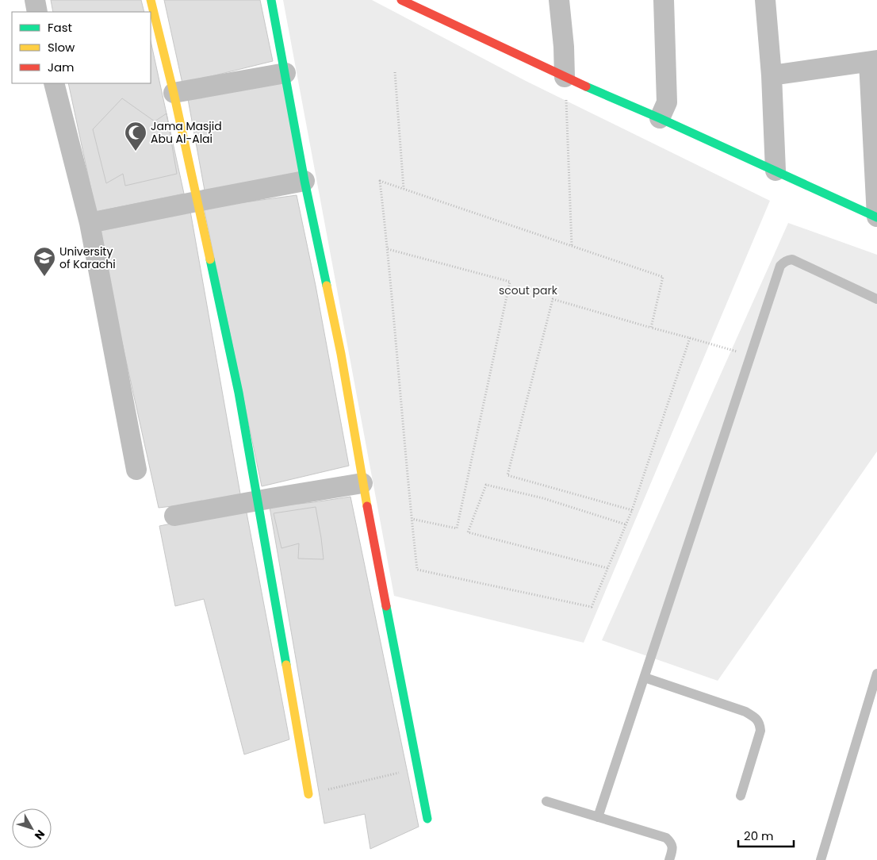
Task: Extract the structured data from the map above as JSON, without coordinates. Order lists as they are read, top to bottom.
{
  "parks": ["scout park"],
  "places": {
    "mosque": ["Jama Masjid Abu Al-Alai"],
    "school or university": ["University of Karachi"]
  },
  "legend": ["Fast", "Slow", "Jam"],
  "scale_bar": "20 m",
  "north": "bottom right"
}
